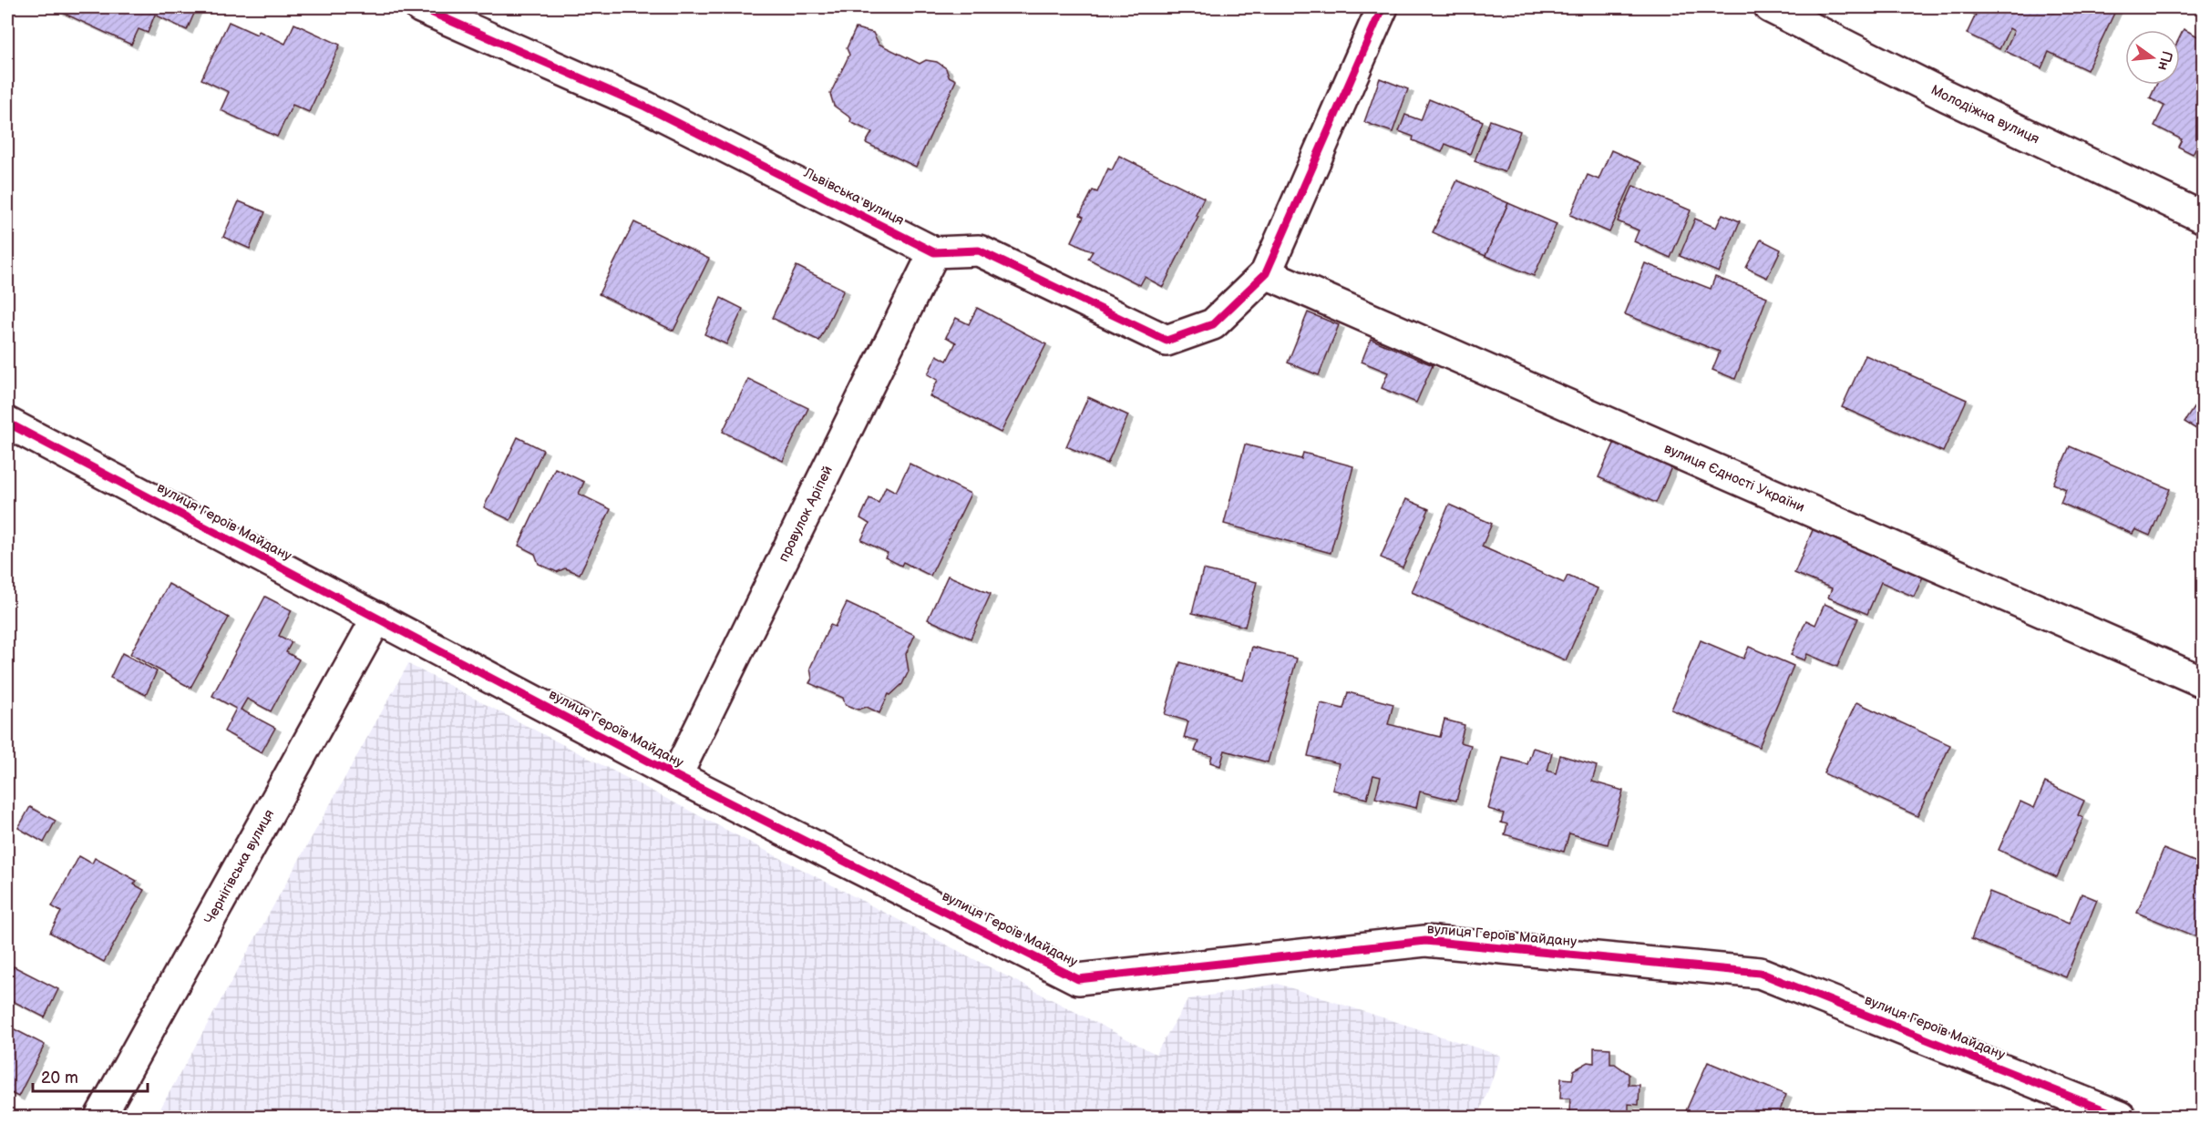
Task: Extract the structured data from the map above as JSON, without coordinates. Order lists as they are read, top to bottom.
{
  "streets": {
    "street": [
      "Молодіжна вулиця",
      "Львівська вулиця",
      "вулиця Єдності України",
      "провулок Аріпей",
      "вулиця Героїв Майдану",
      "Чернігівська вулиця"
    ]
  },
  "crossings": [
    ["Львівська вулиця", "вулиця Єдності України"],
    ["Львівська вулиця", "провулок Аріпей"],
    ["провулок Аріпей", "вулиця Героїв Майдану"],
    ["вулиця Героїв Майдану", "Чернігівська вулиця"]
  ],
  "scale_bar": "20 m",
  "north": "right"
}
